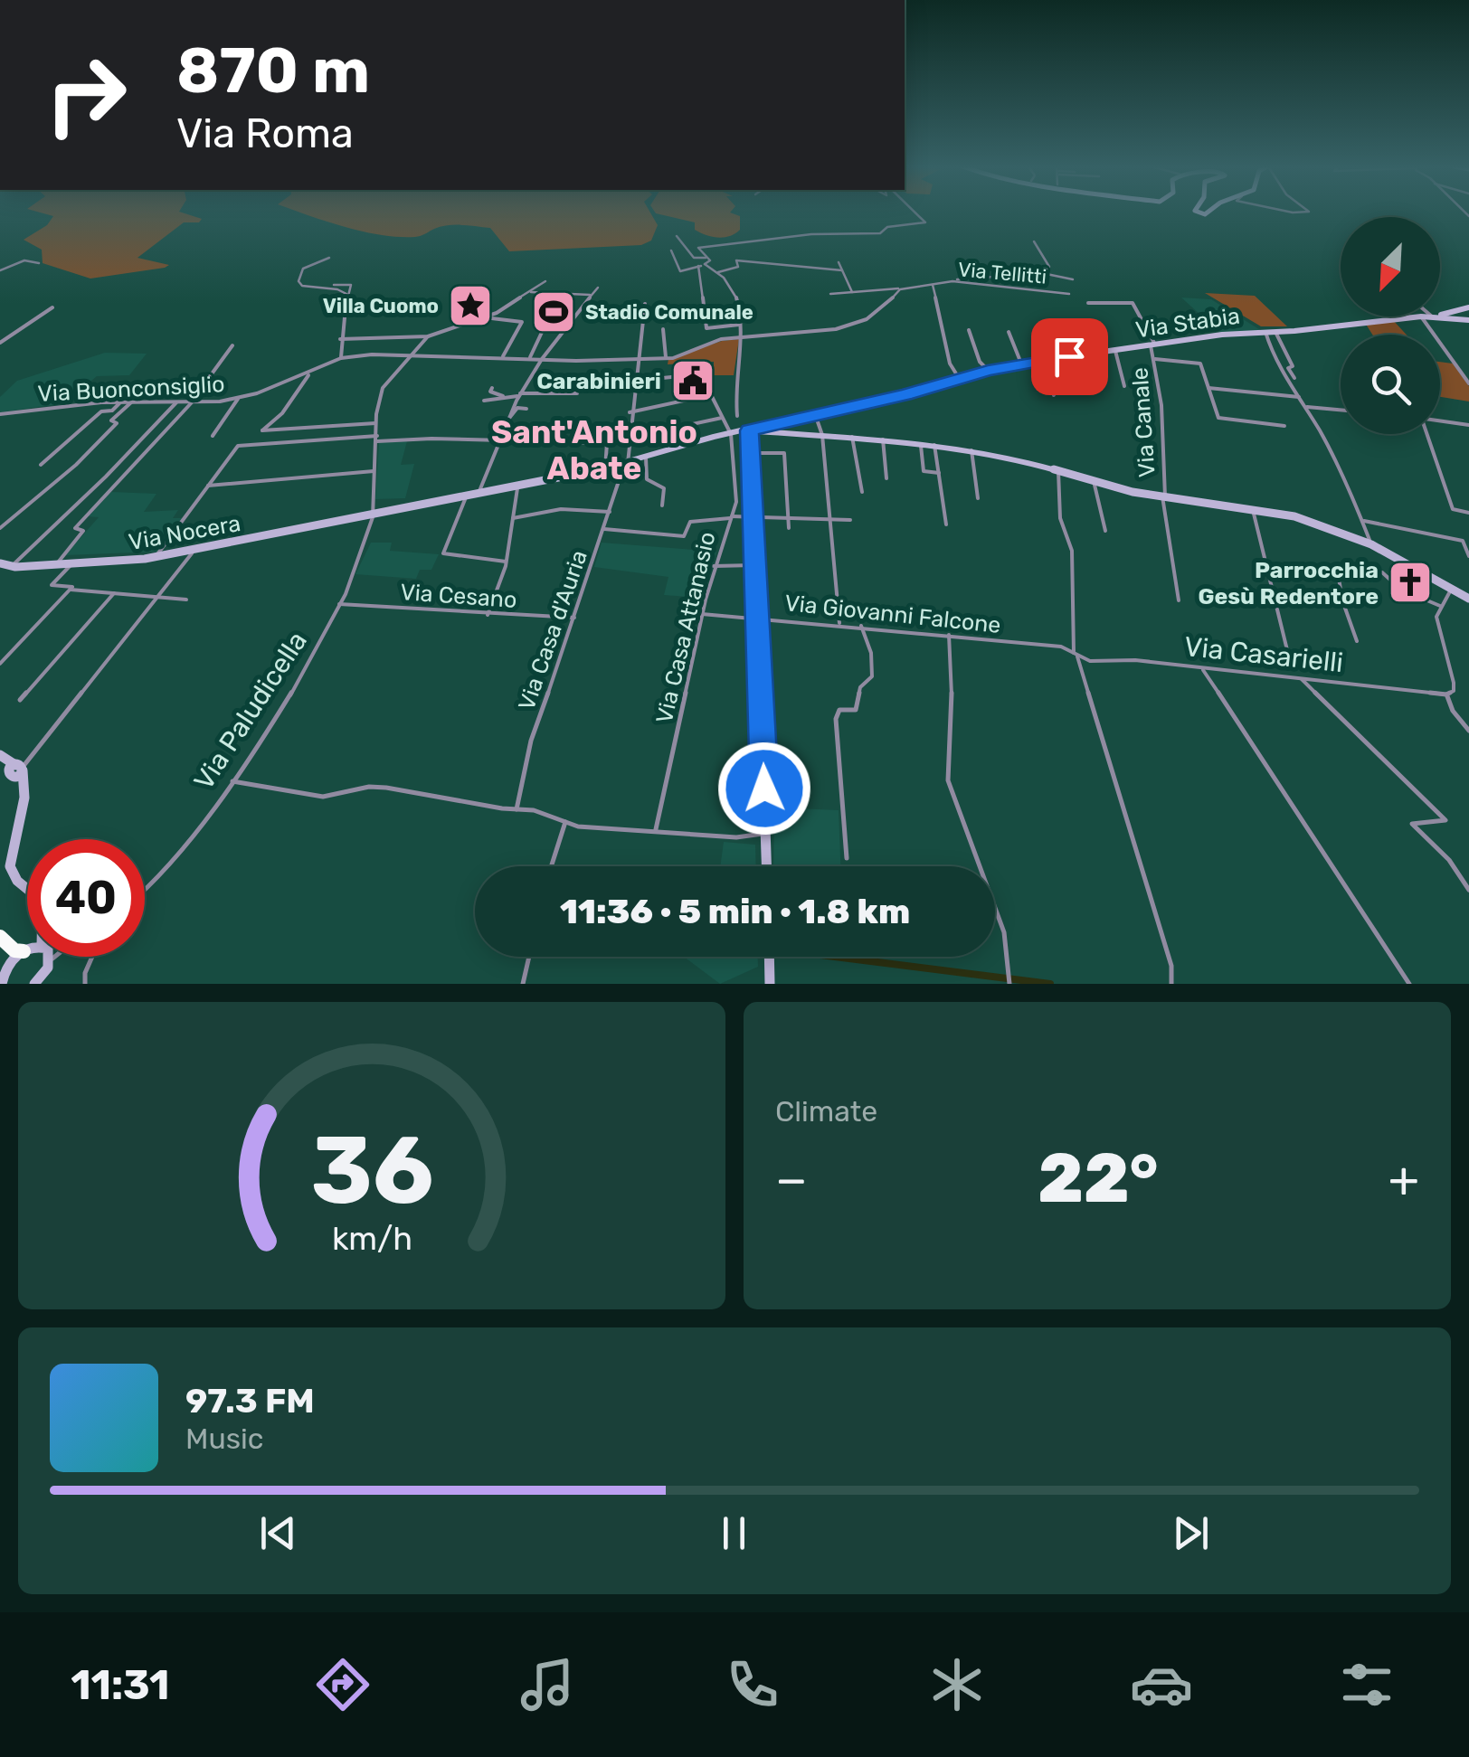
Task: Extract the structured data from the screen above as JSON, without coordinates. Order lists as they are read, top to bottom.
{
  "streets": {
    "street": [
      "Via Tellitti",
      "Via Stabia",
      "Via Buonconsiglio",
      "Via Canale",
      "Via Nocera",
      "Via Cesano",
      "Via Giovanni Falcone",
      "Via Casa Attanasio",
      "Via Casa d'Auria",
      "Via Casarielli",
      "Via Paludicella"
    ]
  },
  "crossings": [
    ["Via Stabia", "Via Canale"],
    ["Via Stabia", "Via Nocera"],
    ["Via Buonconsiglio", "Via Casa d'Auria"],
    ["Via Buonconsiglio", "Via Paludicella"],
    ["Via Nocera", "Via Casa Attanasio"],
    ["Via Nocera", "Via Casa d'Auria"],
    ["Via Nocera", "Via Paludicella"],
    ["Via Cesano", "Via Casa d'Auria"],
    ["Via Cesano", "Via Paludicella"],
    ["Via Giovanni Falcone", "Via Casa Attanasio"],
    ["Via Giovanni Falcone", "Via Casarielli"]
  ],
  "districts": ["Sant'Antonio Abate"],
  "places": {
    "place": ["Villa Cuomo"],
    "sports": ["Stadio Comunale"],
    "public building": ["Carabinieri"],
    "church": ["Parrocchia Gesù Redentore"]
  },
  "north": "bottom left",
  "page": {
    "turn": ["870 m", "Via Roma"],
    "limit": "40",
    "trip": "11:36 · 5 min · 1.8 km",
    "tile": "Climate",
    "heat": ["−", "22°", "+"],
    "song": ["97.3 FM", "Music"],
    "tabs": "11:31",
    "gauge": ["36", "km/h"]
  }
}
